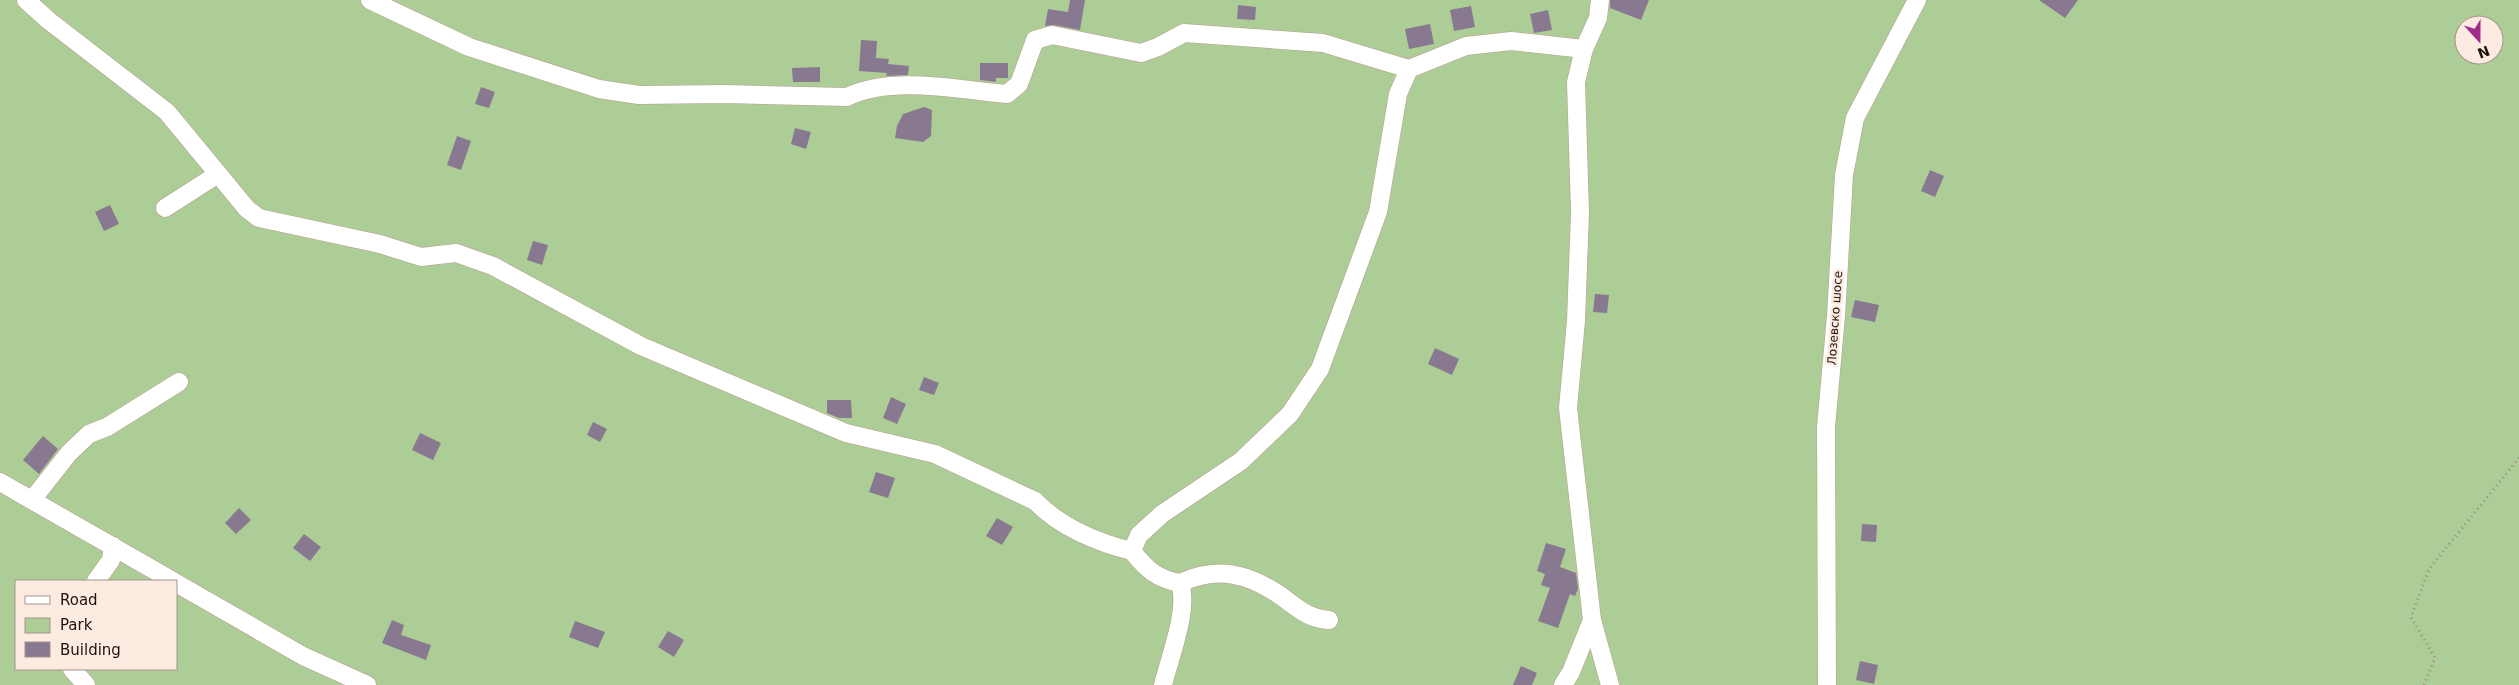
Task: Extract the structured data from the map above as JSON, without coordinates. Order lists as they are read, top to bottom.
{
  "streets": {
    "street": ["Лозевско шосе"]
  },
  "legend": ["Road", "Park", "Building"],
  "north": "bottom"
}
